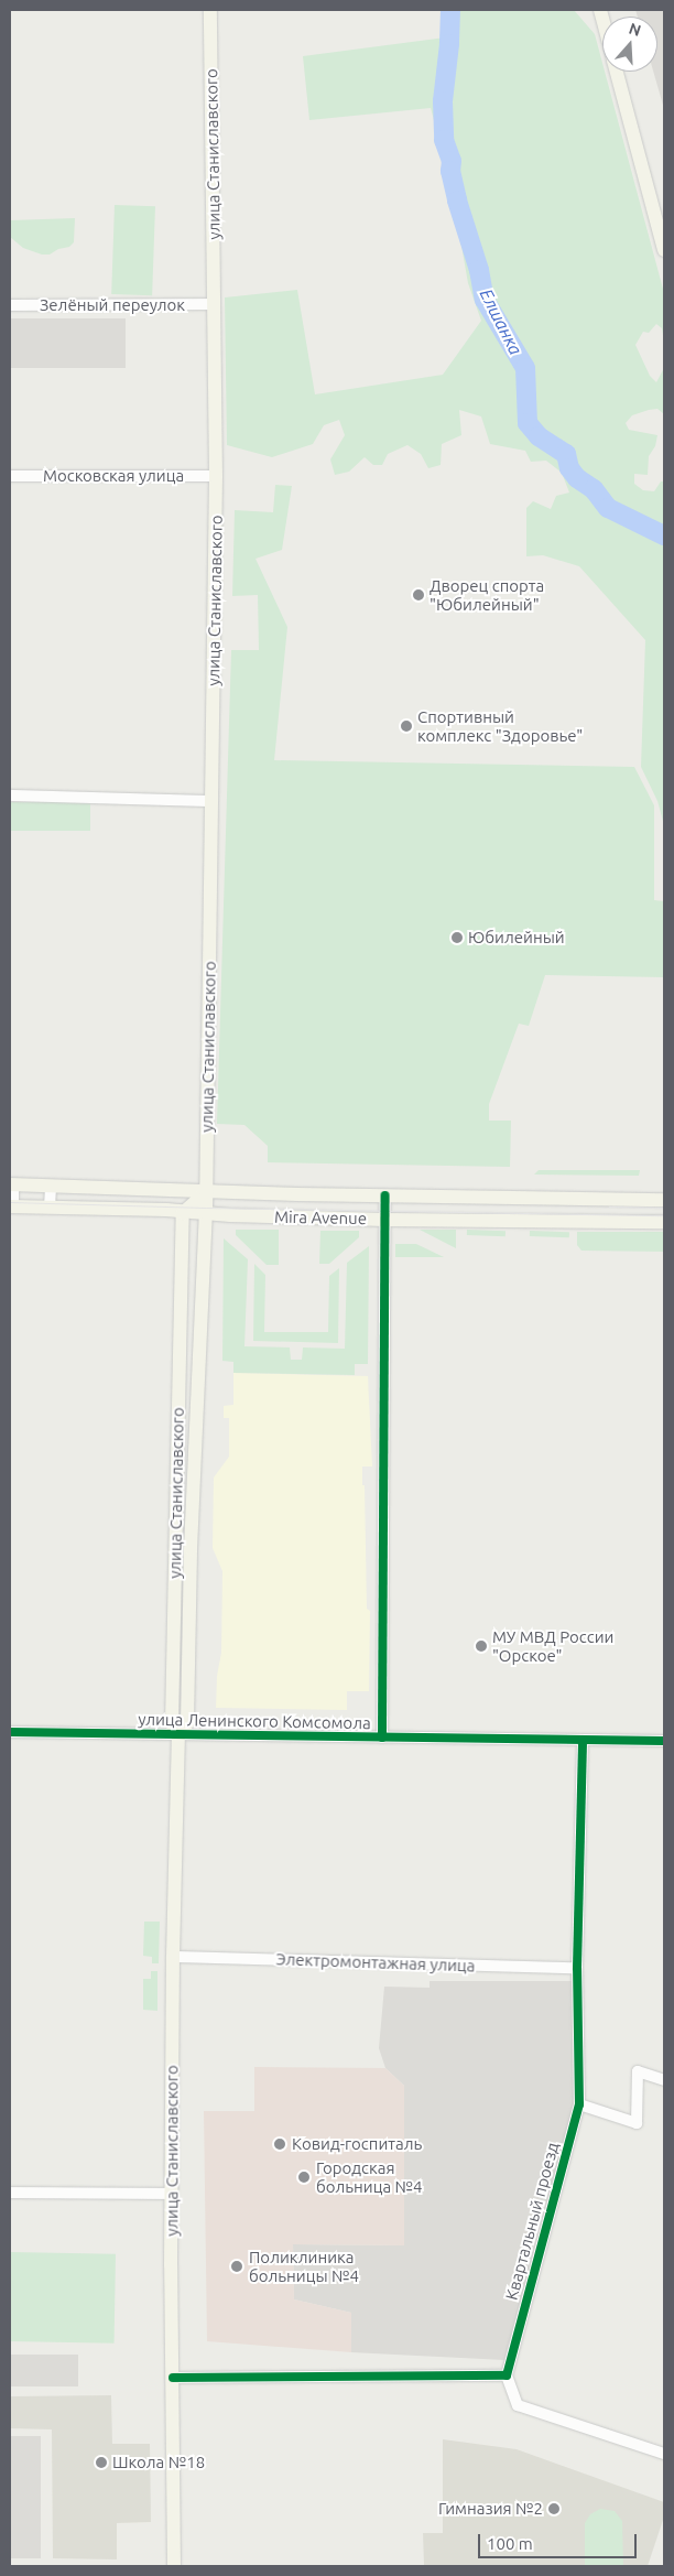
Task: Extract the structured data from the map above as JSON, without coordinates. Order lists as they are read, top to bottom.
{
  "streets": {
    "main road": ["улица Станиславского", "Mira Avenue"],
    "street": [
      "Зелёный переулок",
      "Московская улица",
      "улица Ленинского Комсомола",
      "Электромонтажная улица",
      "Квартальный проезд"
    ]
  },
  "crossings": [
    ["улица Станиславского", "Зелёный переулок"],
    ["улица Станиславского", "Московская улица"],
    ["улица Станиславского", "Mira Avenue"],
    ["улица Станиславского", "улица Ленинского Комсомола"],
    ["улица Станиславского", "Электромонтажная улица"],
    ["улица Ленинского Комсомола", "Квартальный проезд"],
    ["Электромонтажная улица", "Квартальный проезд"]
  ],
  "water": ["Елшанка"],
  "places": [
    "Дворец спорта \"Юбилейный\"",
    "Спортивный комплекс \"Здоровье\"",
    "Юбилейный",
    "МУ МВД России \"Орское\"",
    "Ковид-госпиталь",
    "Городская больница №4",
    "Поликлиника больницы №4",
    "Школа №18",
    "Гимназия №2"
  ],
  "scale_bar": "100 m",
  "north": "top"
}
